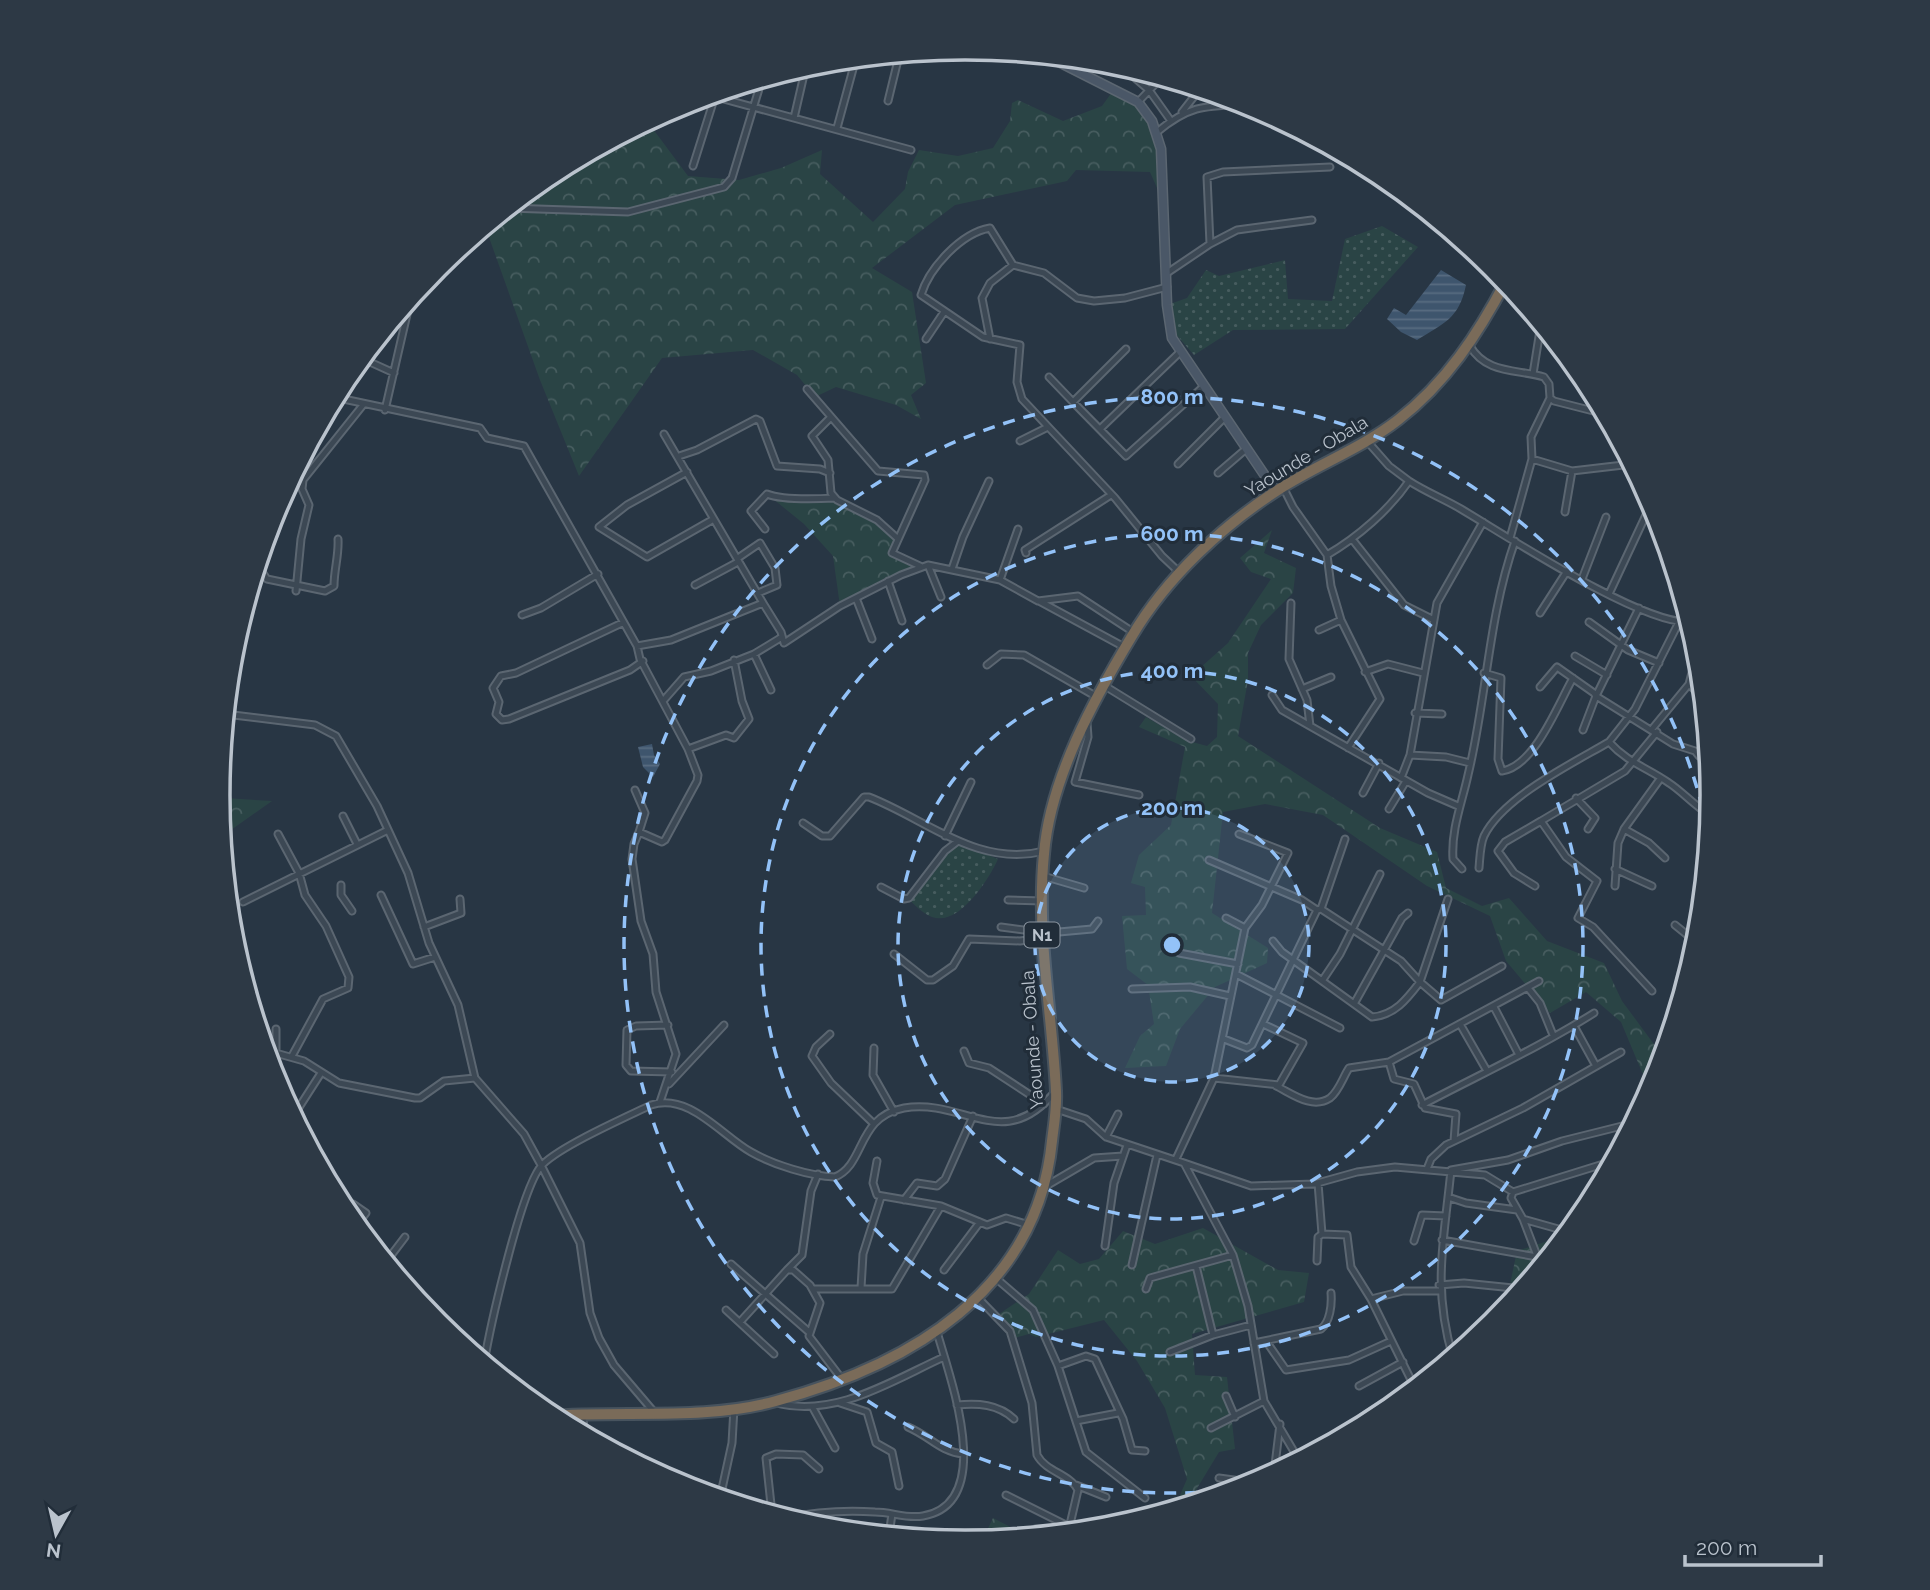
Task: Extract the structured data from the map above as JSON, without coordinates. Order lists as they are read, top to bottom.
{
  "streets": {
    "highway": ["Yaounde - Obala", "N1"]
  },
  "scale_bar": "200 m",
  "north": "bottom",
  "rings": [
    "800 m",
    "600 m",
    "400 m",
    "200 m"
  ]
}
